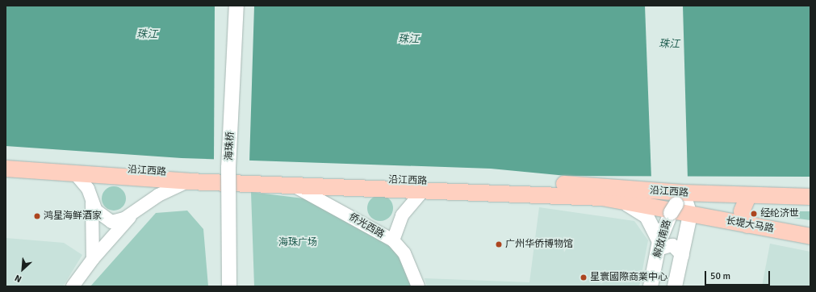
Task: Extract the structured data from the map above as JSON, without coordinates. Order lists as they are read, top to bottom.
{
  "streets": {
    "main road": [
      "海珠桥",
      "沿江西路",
      "长堤大马路",
      "解放南路"
    ],
    "street": ["侨光西路"]
  },
  "crossings": [
    ["沿江西路", "长堤大马路"],
    ["沿江西路", "侨光西路"],
    ["沿江西路", "解放南路"]
  ],
  "water": ["珠江"],
  "parks": ["海珠广场"],
  "places": [
    "经纶济世",
    "鸿星海鲜酒家",
    "广州华侨博物馆",
    "星寰國際商業中心"
  ],
  "scale_bar": "50 m",
  "north": "bottom left"
}
